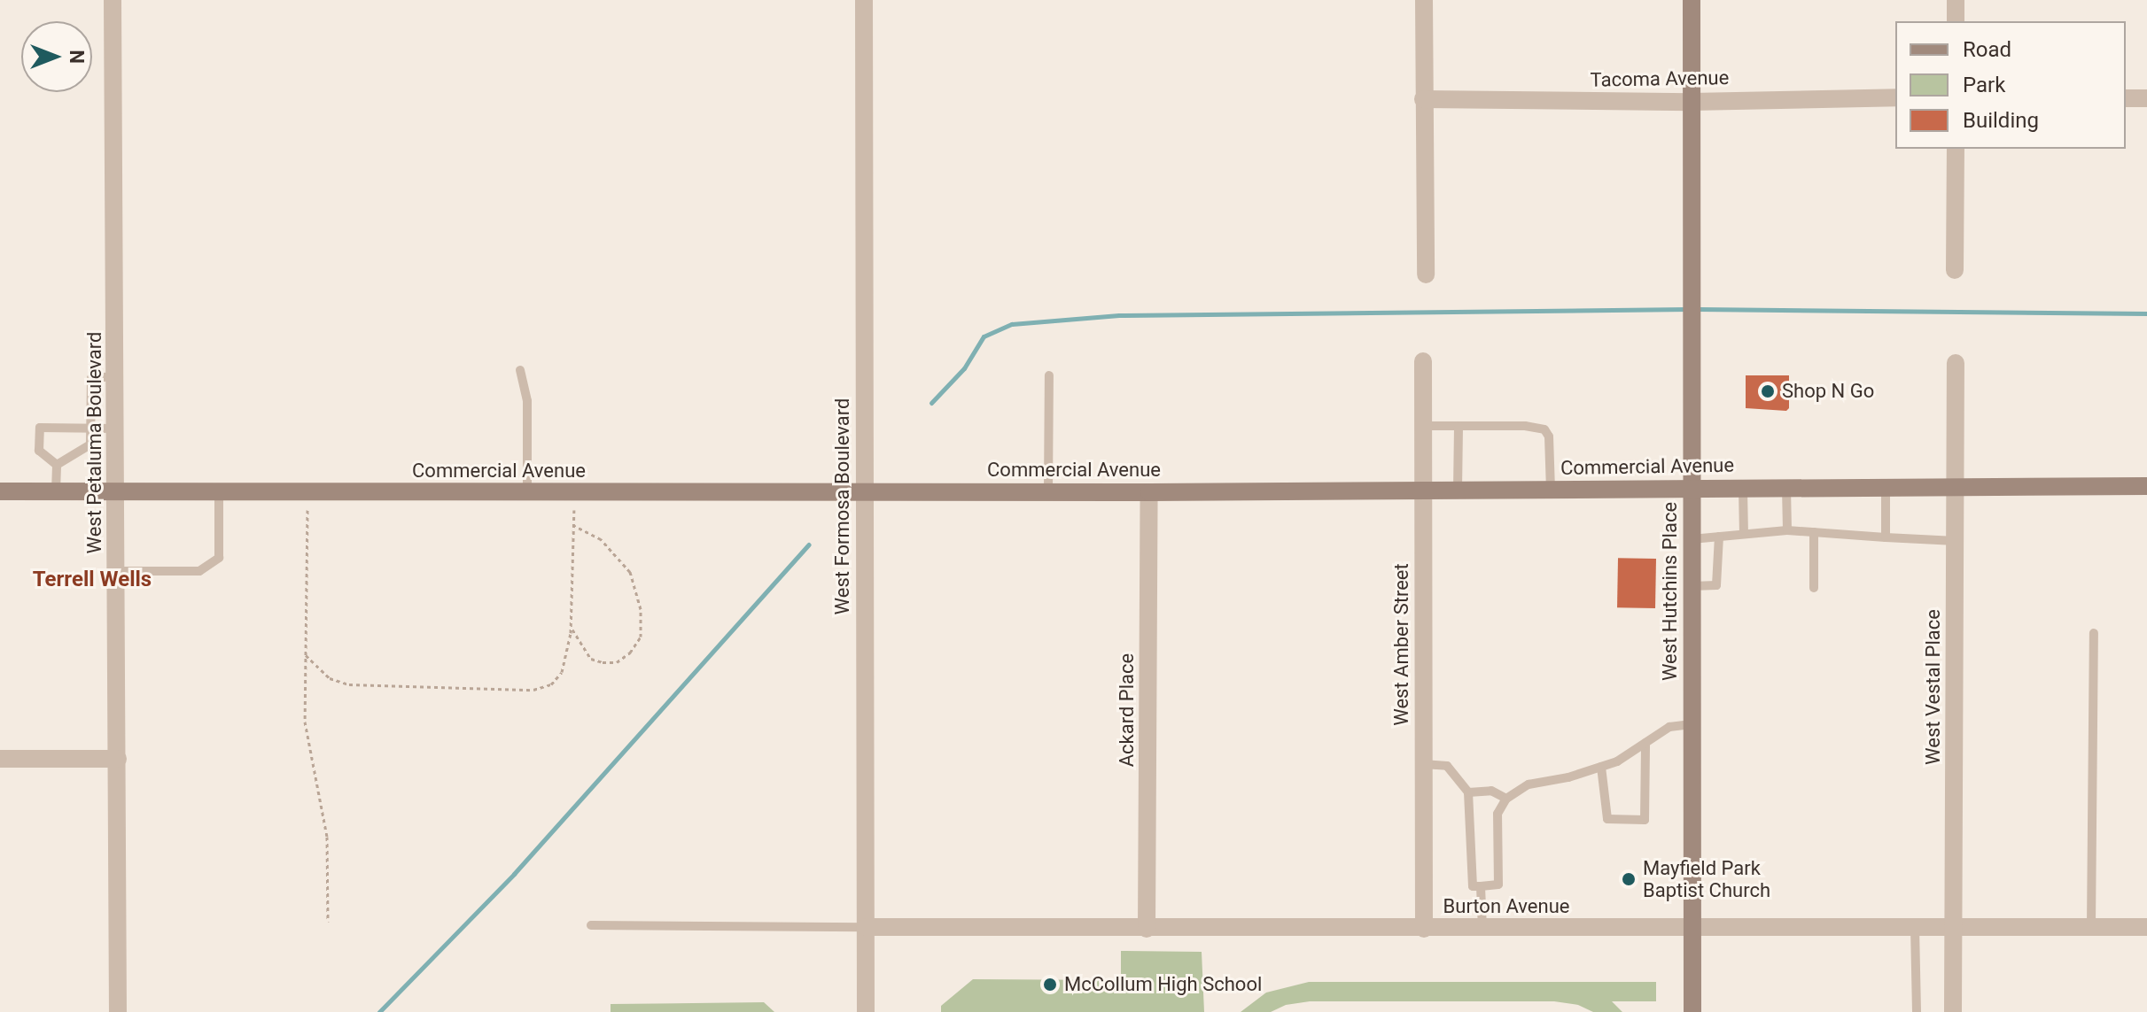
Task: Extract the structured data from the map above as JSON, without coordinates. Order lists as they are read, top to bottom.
{
  "streets": {
    "street": [
      "Tacoma Avenue",
      "West Petaluma Boulevard",
      "Commercial Avenue",
      "West Formosa Boulevard",
      "West Hutchins Place",
      "West Amber Street",
      "West Vestal Place",
      "Ackard Place",
      "Burton Avenue"
    ]
  },
  "crossings": [
    ["Tacoma Avenue", "West Hutchins Place"],
    ["West Petaluma Boulevard", "Commercial Avenue"],
    ["Commercial Avenue", "West Formosa Boulevard"],
    ["Commercial Avenue", "West Hutchins Place"],
    ["Commercial Avenue", "West Amber Street"],
    ["Commercial Avenue", "West Vestal Place"],
    ["Commercial Avenue", "Ackard Place"],
    ["West Formosa Boulevard", "Burton Avenue"],
    ["West Hutchins Place", "Burton Avenue"],
    ["West Amber Street", "Burton Avenue"],
    ["West Vestal Place", "Burton Avenue"],
    ["Ackard Place", "Burton Avenue"]
  ],
  "districts": ["Terrell Wells"],
  "places": ["Shop N Go", "Mayfield Park Baptist Church", "McCollum High School"],
  "legend": ["Road", "Park", "Building"],
  "north": "right"
}
